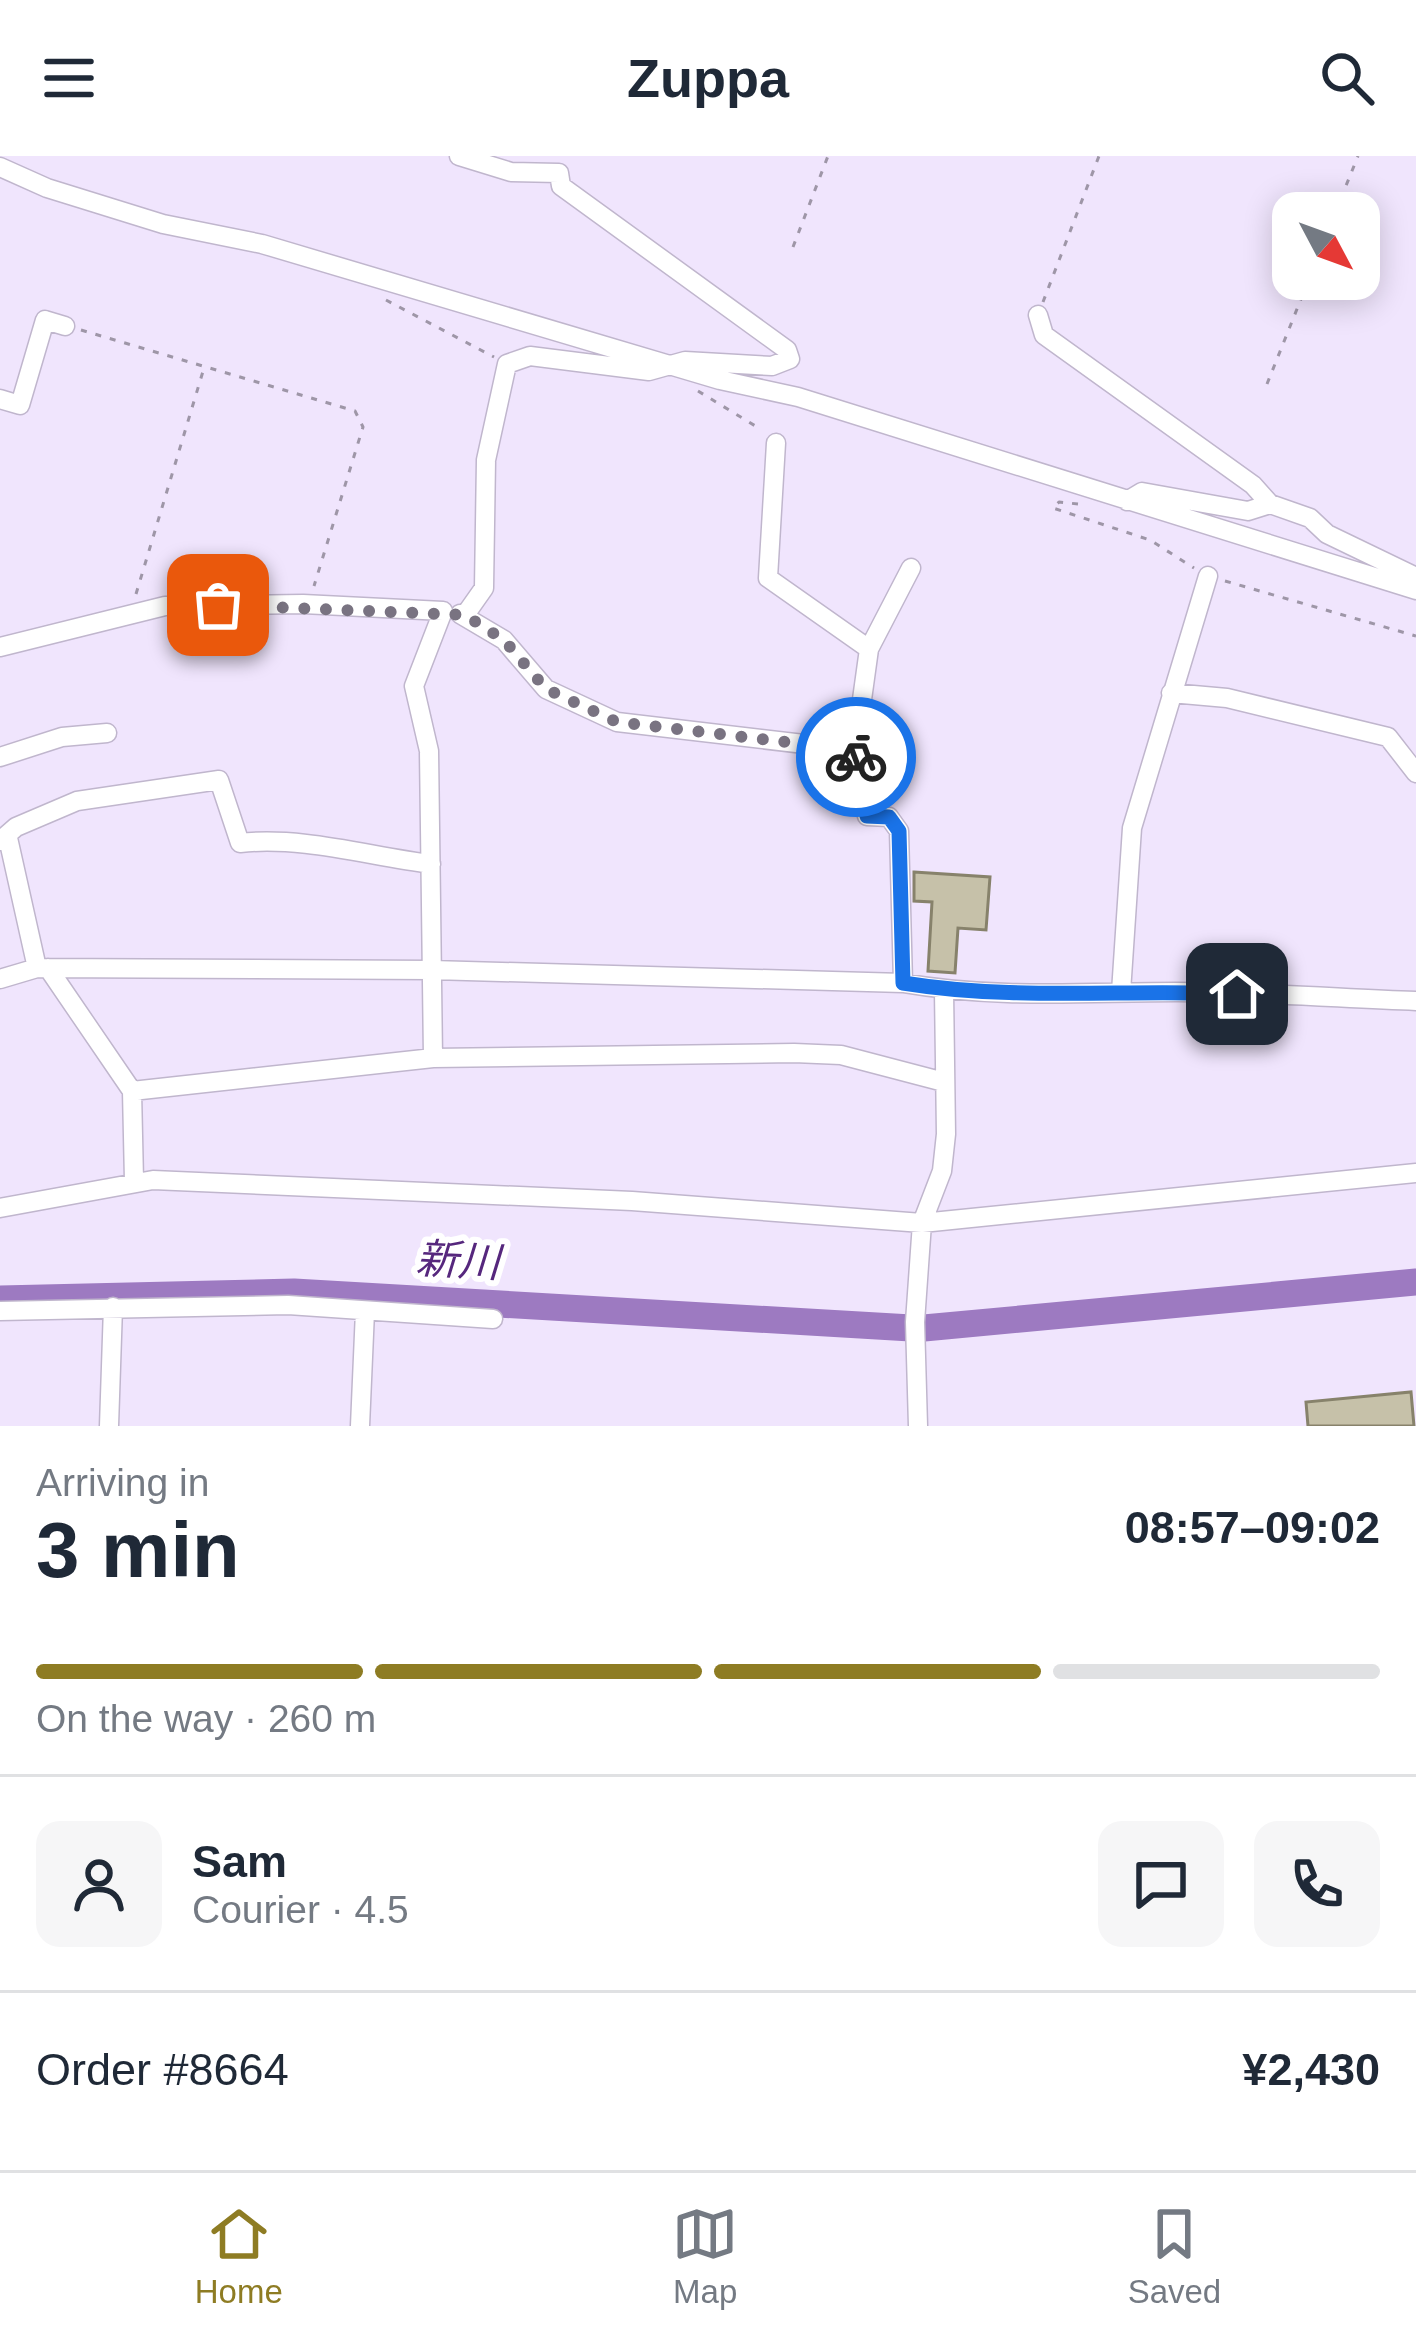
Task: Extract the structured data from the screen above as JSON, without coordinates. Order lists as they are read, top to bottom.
{
  "water": ["新川"],
  "north": "bottom right",
  "page": {
    "header": "Zuppa",
    "heading": ["3 min", "Arriving in", "08:57–09:02"],
    "panel": [
      "Sam",
      "Courier · 4.5",
      "Order #8664",
      "¥2,430"
    ],
    "bar": "On the way · 260 m",
    "tabs": ["Home", "Map", "Saved"]
  }
}
